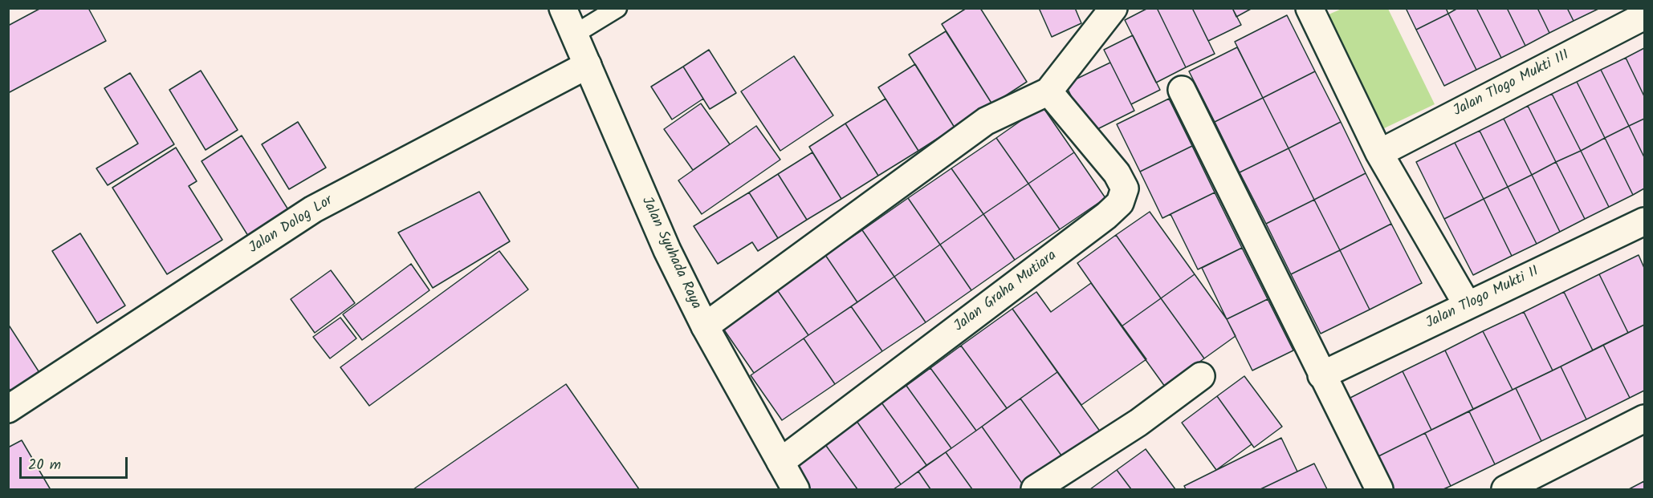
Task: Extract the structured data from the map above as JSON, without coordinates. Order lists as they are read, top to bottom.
{
  "streets": {
    "street": [
      "Jalan Tlogo Mukti III",
      "Jalan Dolog Lor",
      "Jalan Syuhada Raya",
      "Jalan Graha Mutiara",
      "Jalan Tlogo Mukti II"
    ]
  },
  "crossings": [
    ["Jalan Dolog Lor", "Jalan Syuhada Raya"],
    ["Jalan Syuhada Raya", "Jalan Graha Mutiara"]
  ],
  "scale_bar": "20 m"
}
